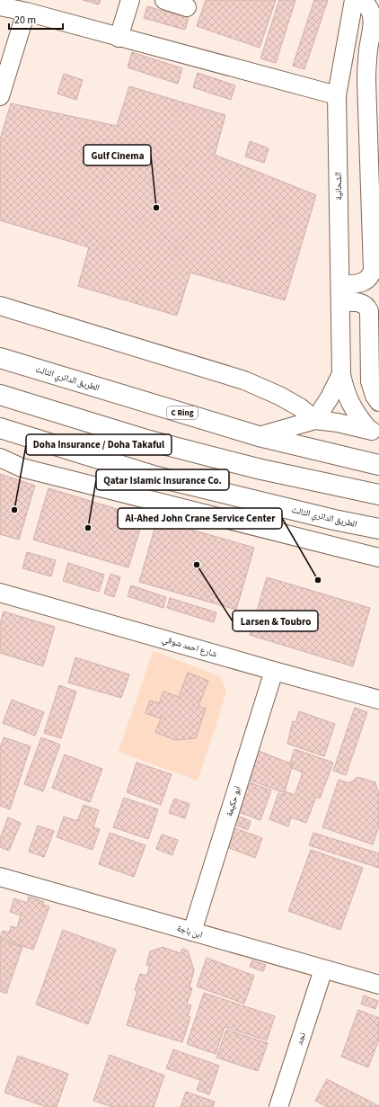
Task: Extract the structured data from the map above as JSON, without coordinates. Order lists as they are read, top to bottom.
{
  "streets": {
    "highway": ["الطريق الدائري الثالث", "C Ring"],
    "street": [
      "الشحانية",
      "شارع احمد شوقي",
      "ابو حكيمة",
      "ابن باجة",
      "نجد"
    ]
  },
  "crossings": [
    ["شارع احمد شوقي", "ابو حكيمة"],
    ["ابو حكيمة", "ابن باجة"],
    ["ابن باجة", "نجد"]
  ],
  "places": [
    "Gulf Cinema",
    "Doha Insurance / Doha Takaful",
    "Qatar Islamic Insurance Co.",
    "Larsen & Toubro",
    "Al-Ahed John Crane Service Center"
  ],
  "scale_bar": "20 m"
}
